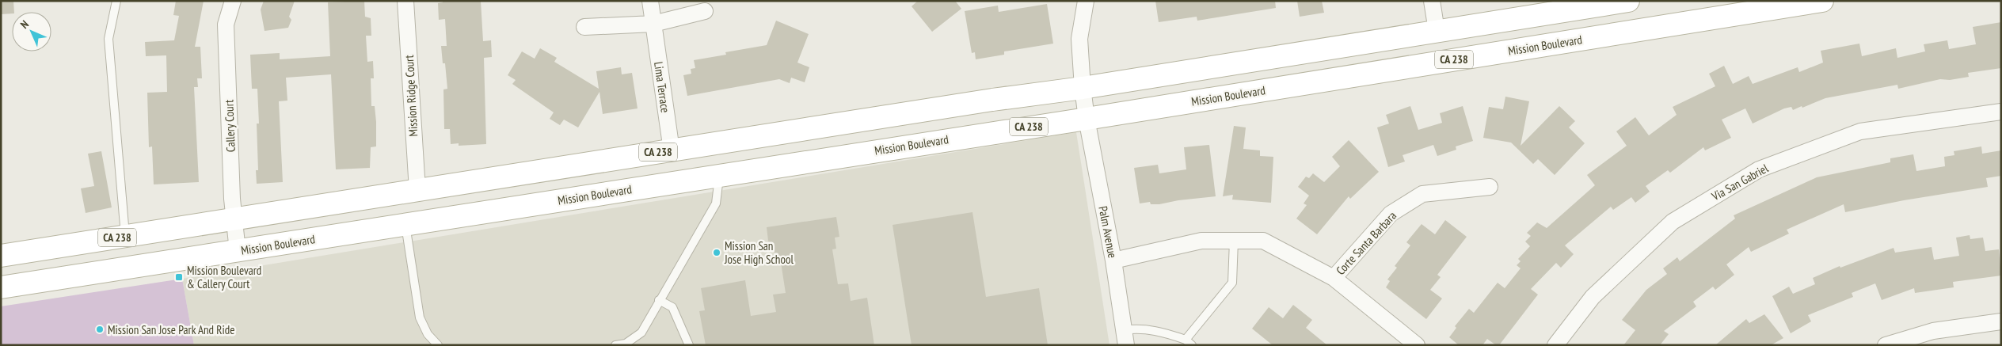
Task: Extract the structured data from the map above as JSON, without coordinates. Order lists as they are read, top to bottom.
{
  "streets": {
    "main road": ["Mission Boulevard", "CA 238"],
    "street": [
      "Lima Terrace",
      "Mission Ridge Court",
      "Callery Court",
      "Via San Gabriel",
      "Palm Avenue",
      "Corte Santa Barbara"
    ]
  },
  "crossings": [
    ["Mission Boulevard", "Callery Court"],
    ["Mission Boulevard", "Palm Avenue"],
    ["CA 238", "Lima Terrace"],
    ["CA 238", "Mission Ridge Court"],
    ["CA 238", "Callery Court"],
    ["CA 238", "Palm Avenue"]
  ],
  "places": {
    "other": ["Mission San Jose High School", "Mission San Jose Park And Ride"],
    "transit": ["Mission Boulevard & Callery Court"]
  },
  "north": "top left"
}
